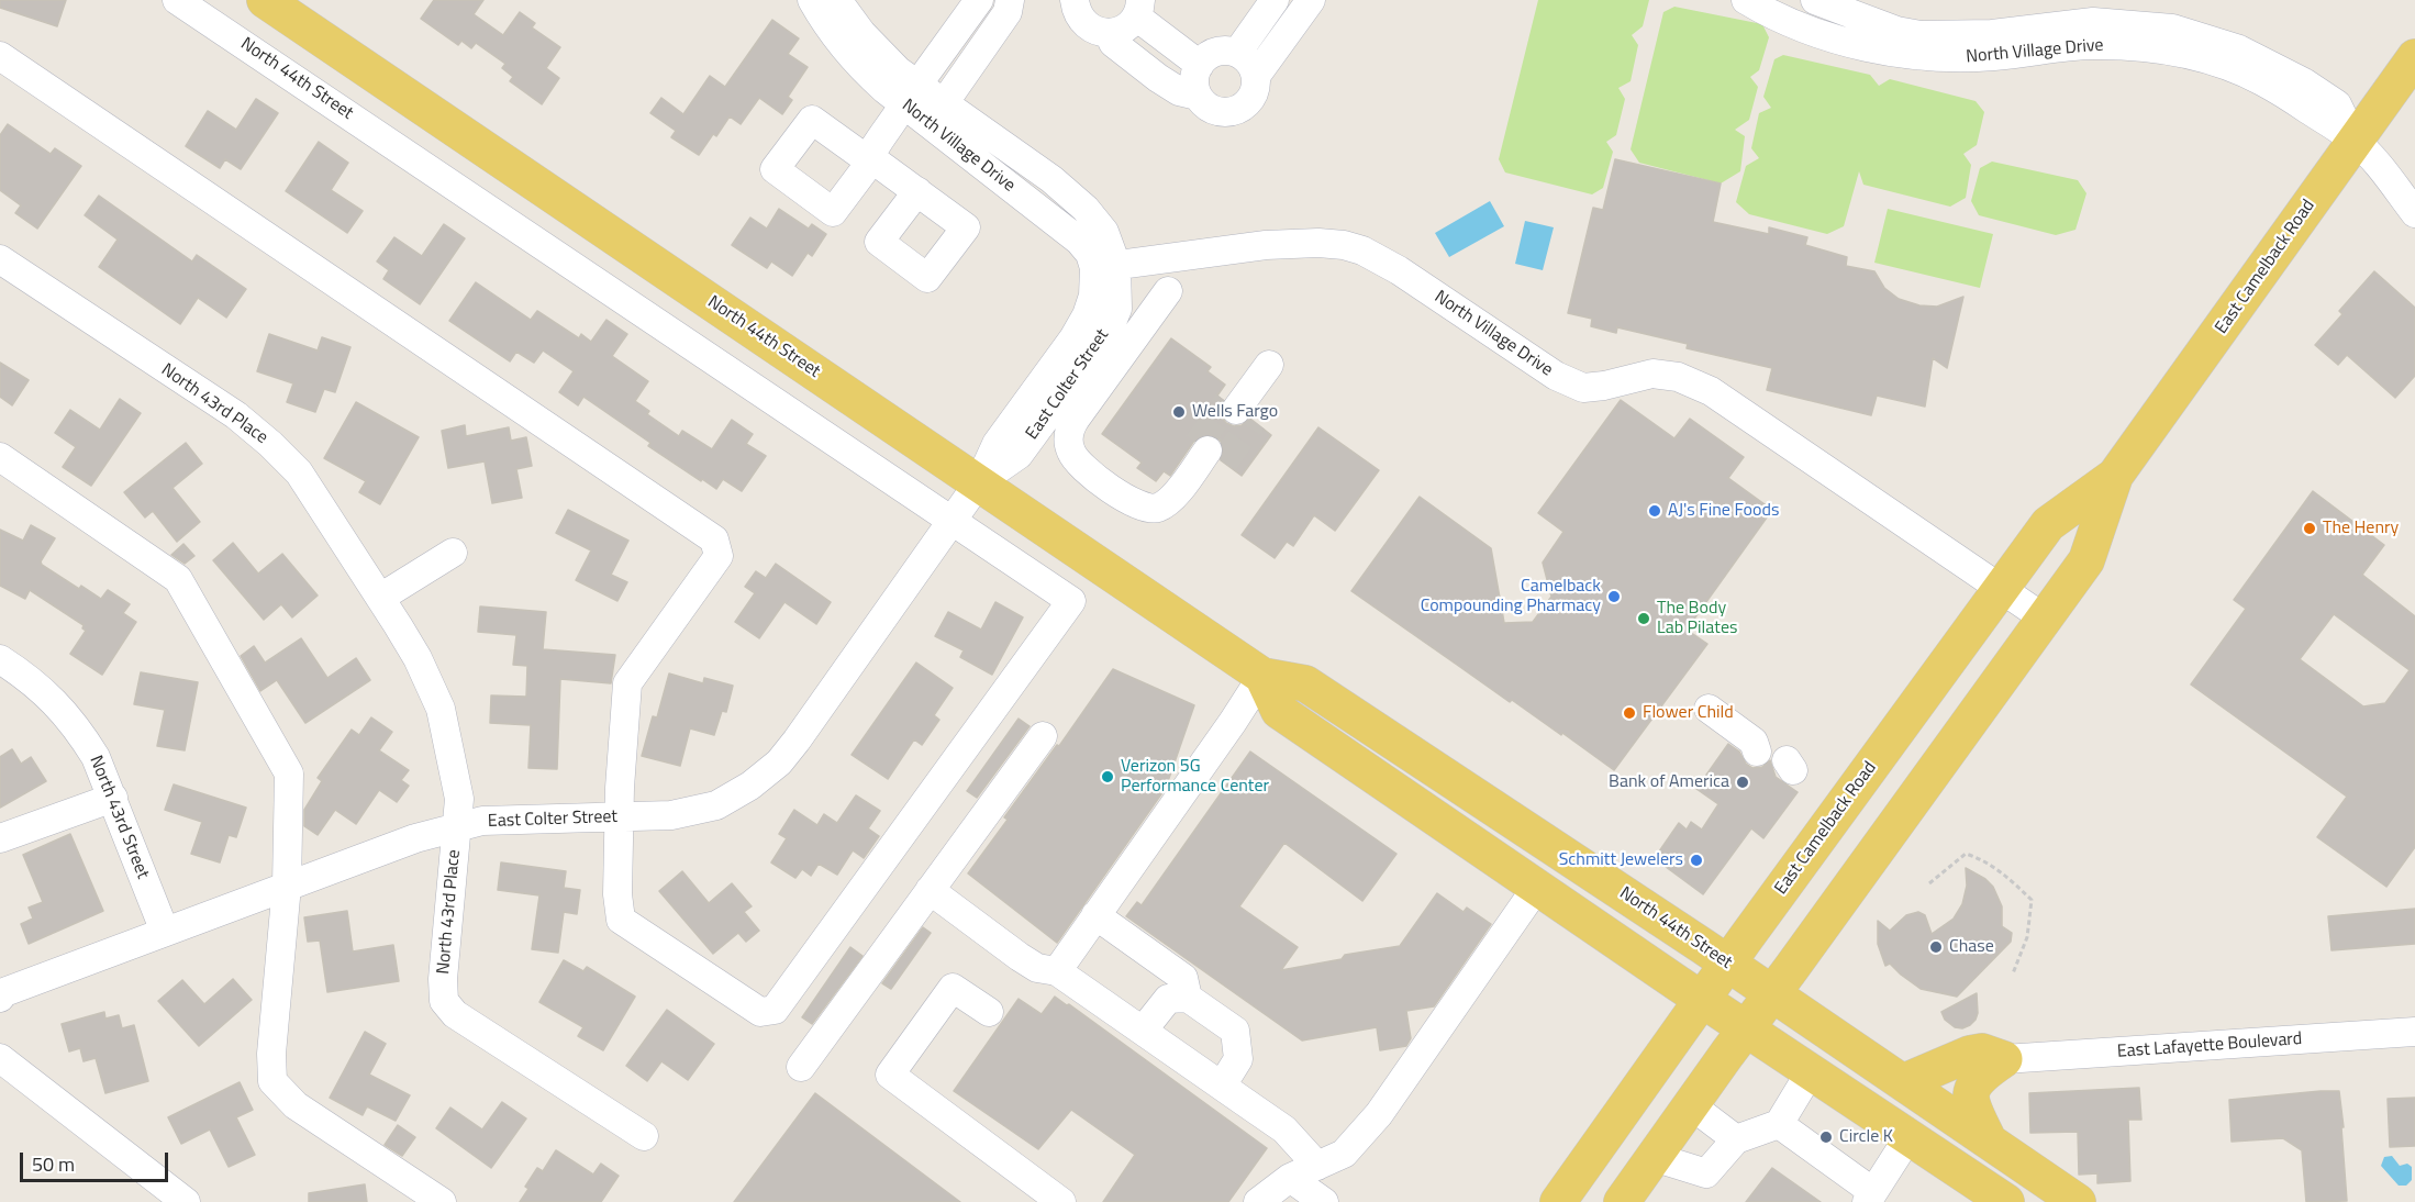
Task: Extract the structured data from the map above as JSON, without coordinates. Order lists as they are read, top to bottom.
{
  "streets": {
    "main road": ["North 44th Street", "East Camelback Road"],
    "street": [
      "North Village Drive",
      "East Colter Street",
      "North 43rd Place",
      "North 43rd Street",
      "East Lafayette Boulevard"
    ]
  },
  "crossings": [
    ["North Village Drive", "East Camelback Road"],
    ["North Village Drive", "East Colter Street"],
    ["North 44th Street", "East Camelback Road"],
    ["North 44th Street", "East Colter Street"],
    ["East Colter Street", "North 43rd Place"],
    ["East Colter Street", "North 43rd Street"]
  ],
  "places": [
    "Wells Fargo",
    "AJ's Fine Foods",
    "The Henry",
    "Camelback Compounding Pharmacy",
    "The Body Lab Pilates",
    "Flower Child",
    "Verizon 5G Performance Center",
    "Bank of America",
    "Schmitt Jewelers",
    "Chase",
    "Circle K"
  ],
  "scale_bar": "50 m"
}
